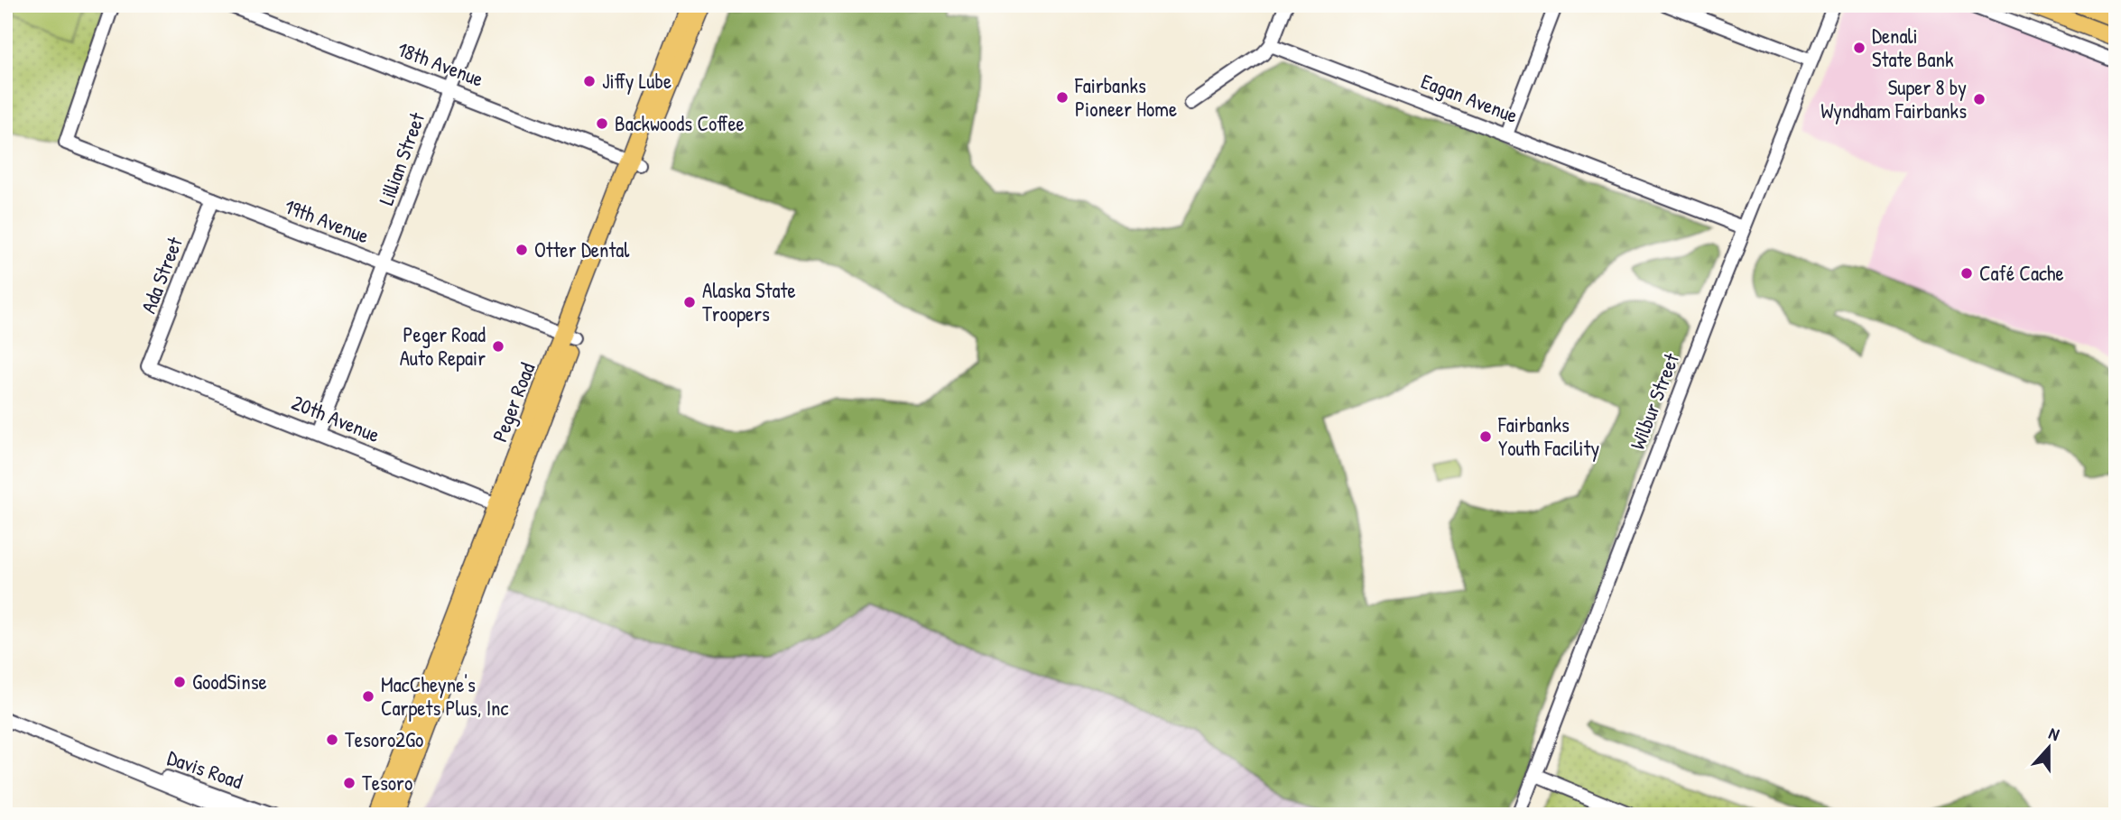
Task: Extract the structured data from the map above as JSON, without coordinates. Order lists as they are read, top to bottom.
{
  "streets": {
    "main road": ["Peger Road"],
    "street": [
      "18th Avenue",
      "Eagan Avenue",
      "Lillian Street",
      "19th Avenue",
      "Ada Street",
      "Wilbur Street",
      "20th Avenue",
      "Davis Road"
    ]
  },
  "crossings": [
    ["18th Avenue", "Lillian Street"],
    ["18th Avenue", "Peger Road"],
    ["Eagan Avenue", "Wilbur Street"],
    ["Lillian Street", "19th Avenue"],
    ["Lillian Street", "20th Avenue"],
    ["19th Avenue", "Ada Street"],
    ["19th Avenue", "Peger Road"],
    ["Ada Street", "20th Avenue"],
    ["Peger Road", "20th Avenue"]
  ],
  "places": [
    "Denali State Bank",
    "Jiffy Lube",
    "Fairbanks Pioneer Home",
    "Super 8 by Wyndham Fairbanks",
    "Backwoods Coffee",
    "Otter Dental",
    "Café Cache",
    "Alaska State Troopers",
    "Peger Road Auto Repair",
    "Fairbanks Youth Facility",
    "GoodSinse",
    "MacCheyne's Carpets Plus, Inc",
    "Tesoro2Go",
    "Tesoro"
  ],
  "north": "top"
}
